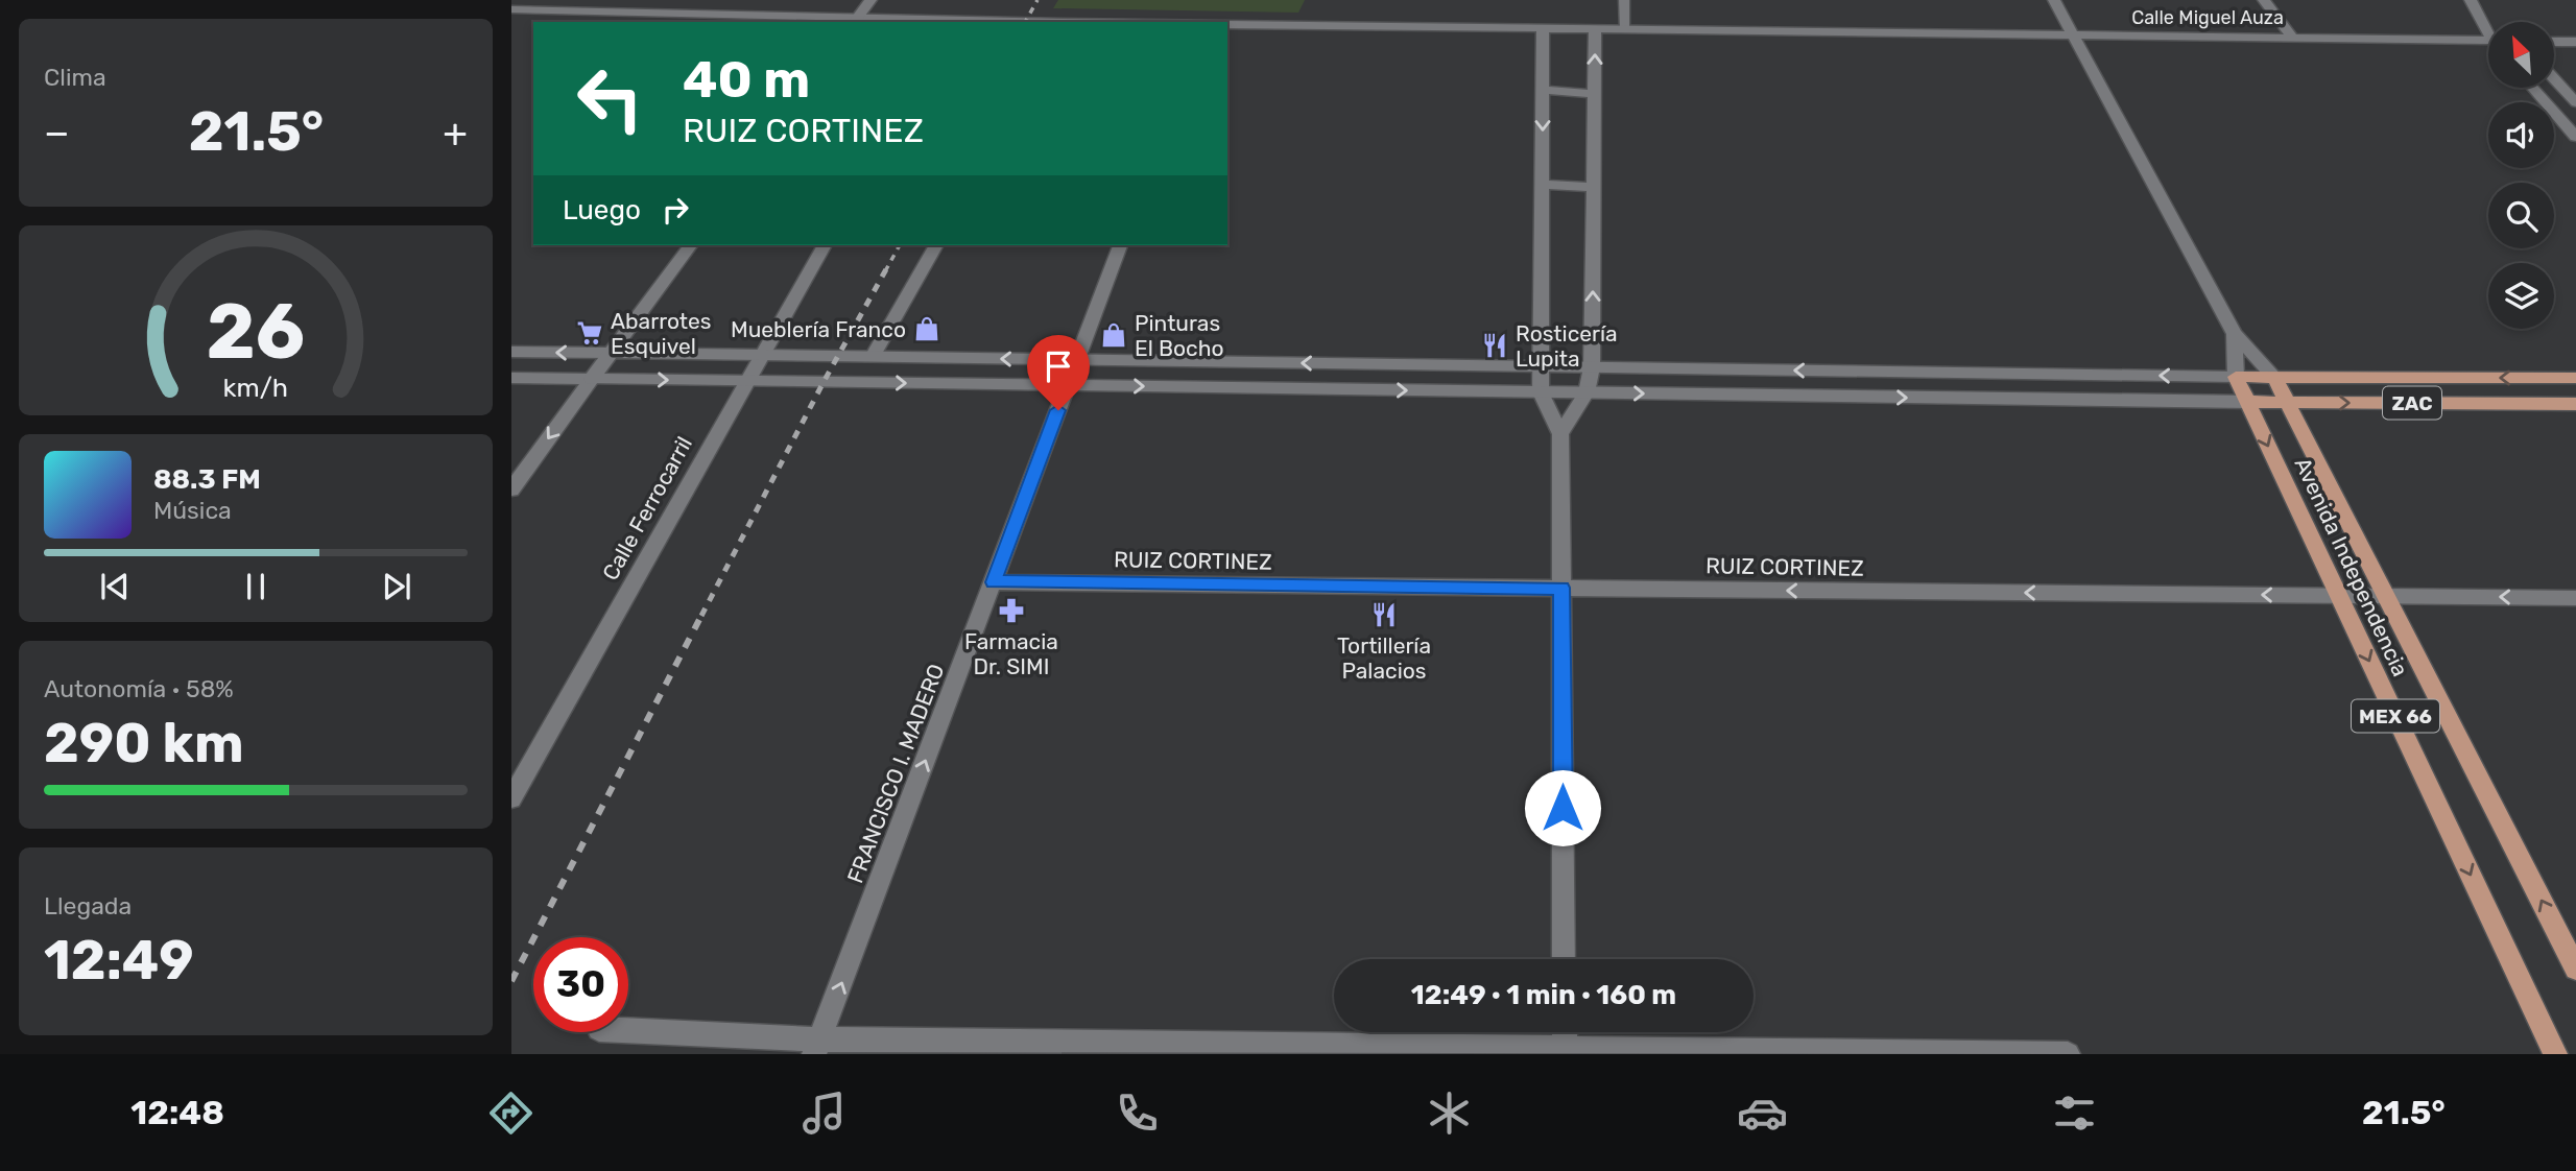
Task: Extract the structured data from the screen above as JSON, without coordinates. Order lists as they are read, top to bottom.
{
  "streets": {
    "main road": ["ZAC", "Avenida Independencia", "MEX 66"],
    "street": [
      "Calle Miguel Auza",
      "Calle Ferrocarril",
      "RUIZ CORTINEZ",
      "FRANCISCO I. MADERO"
    ]
  },
  "crossings": [
    ["Calle Miguel Auza", "Avenida Independencia"],
    ["ZAC", "Calle Ferrocarril"],
    ["ZAC", "Avenida Independencia"],
    ["ZAC", "FRANCISCO I. MADERO"],
    ["RUIZ CORTINEZ", "Avenida Independencia"],
    ["RUIZ CORTINEZ", "FRANCISCO I. MADERO"]
  ],
  "one_way": ["RUIZ CORTINEZ", "FRANCISCO I. MADERO"],
  "places": {
    "shop": ["Mueblería Franco", "Pinturas El Bocho"],
    "supermarket": ["Abarrotes Esquivel"],
    "restaurant": ["Rosticería Lupita", "Tortillería Palacios"],
    "pharmacy": ["Farmacia Dr. SIMI"]
  },
  "north": "top left",
  "page": {
    "tile": [
      "Clima",
      ["Autonomía · 58%", "290 km"],
      ["Llegada", "12:49"]
    ],
    "turn": ["40 m", "RUIZ CORTINEZ"],
    "heat": ["−", "21.5°", "+"],
    "then": "Luego",
    "song": ["88.3 FM", "Música"],
    "limit": "30",
    "trip": "12:49 · 1 min · 160 m",
    "tabs": ["12:48", "21.5°"],
    "gauge": ["26", "km/h"]
  }
}
